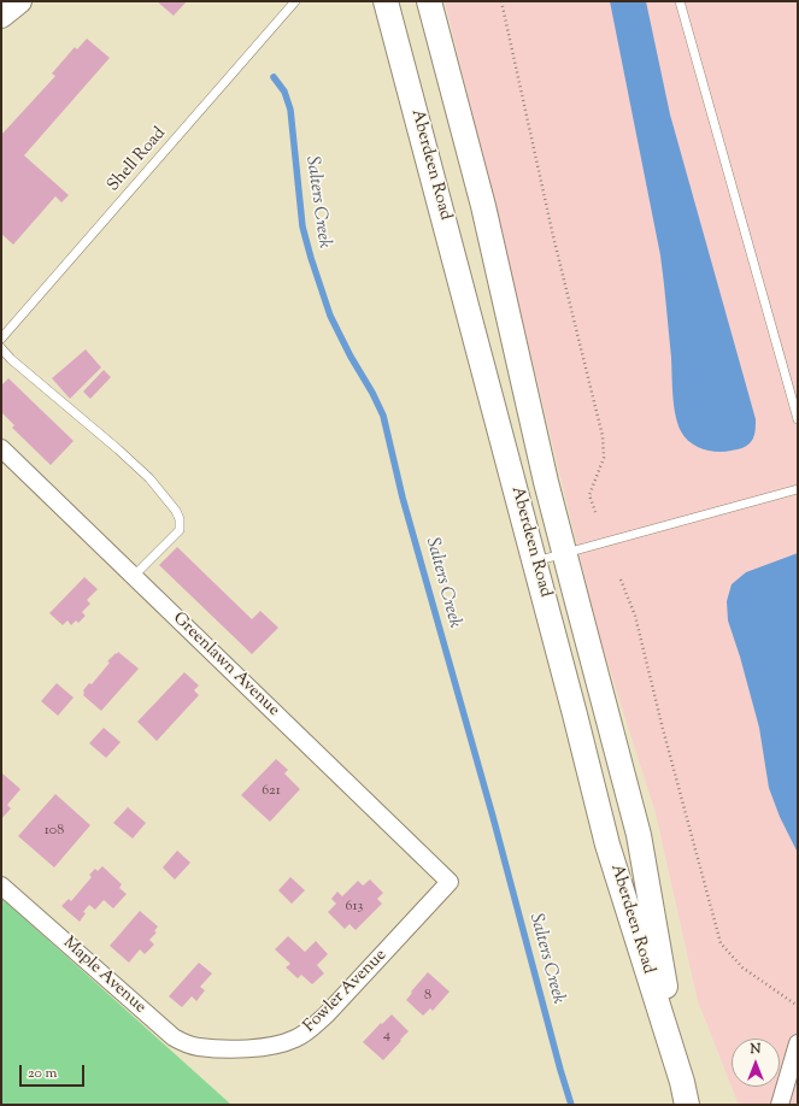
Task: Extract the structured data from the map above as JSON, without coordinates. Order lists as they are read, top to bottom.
{
  "streets": {
    "main road": ["Aberdeen Road"],
    "street": ["Greenlawn Avenue", "Maple Avenue", "Fowler Avenue"],
    "lane": ["Shell Road"]
  },
  "crossings": [
    ["Greenlawn Avenue", "Fowler Avenue"],
    ["Maple Avenue", "Fowler Avenue"]
  ],
  "water": ["Salters Creek"],
  "house_numbers": [
    "621",
    "108",
    "613",
    "8",
    "4"
  ],
  "scale_bar": "20 m",
  "north": "top"
}
